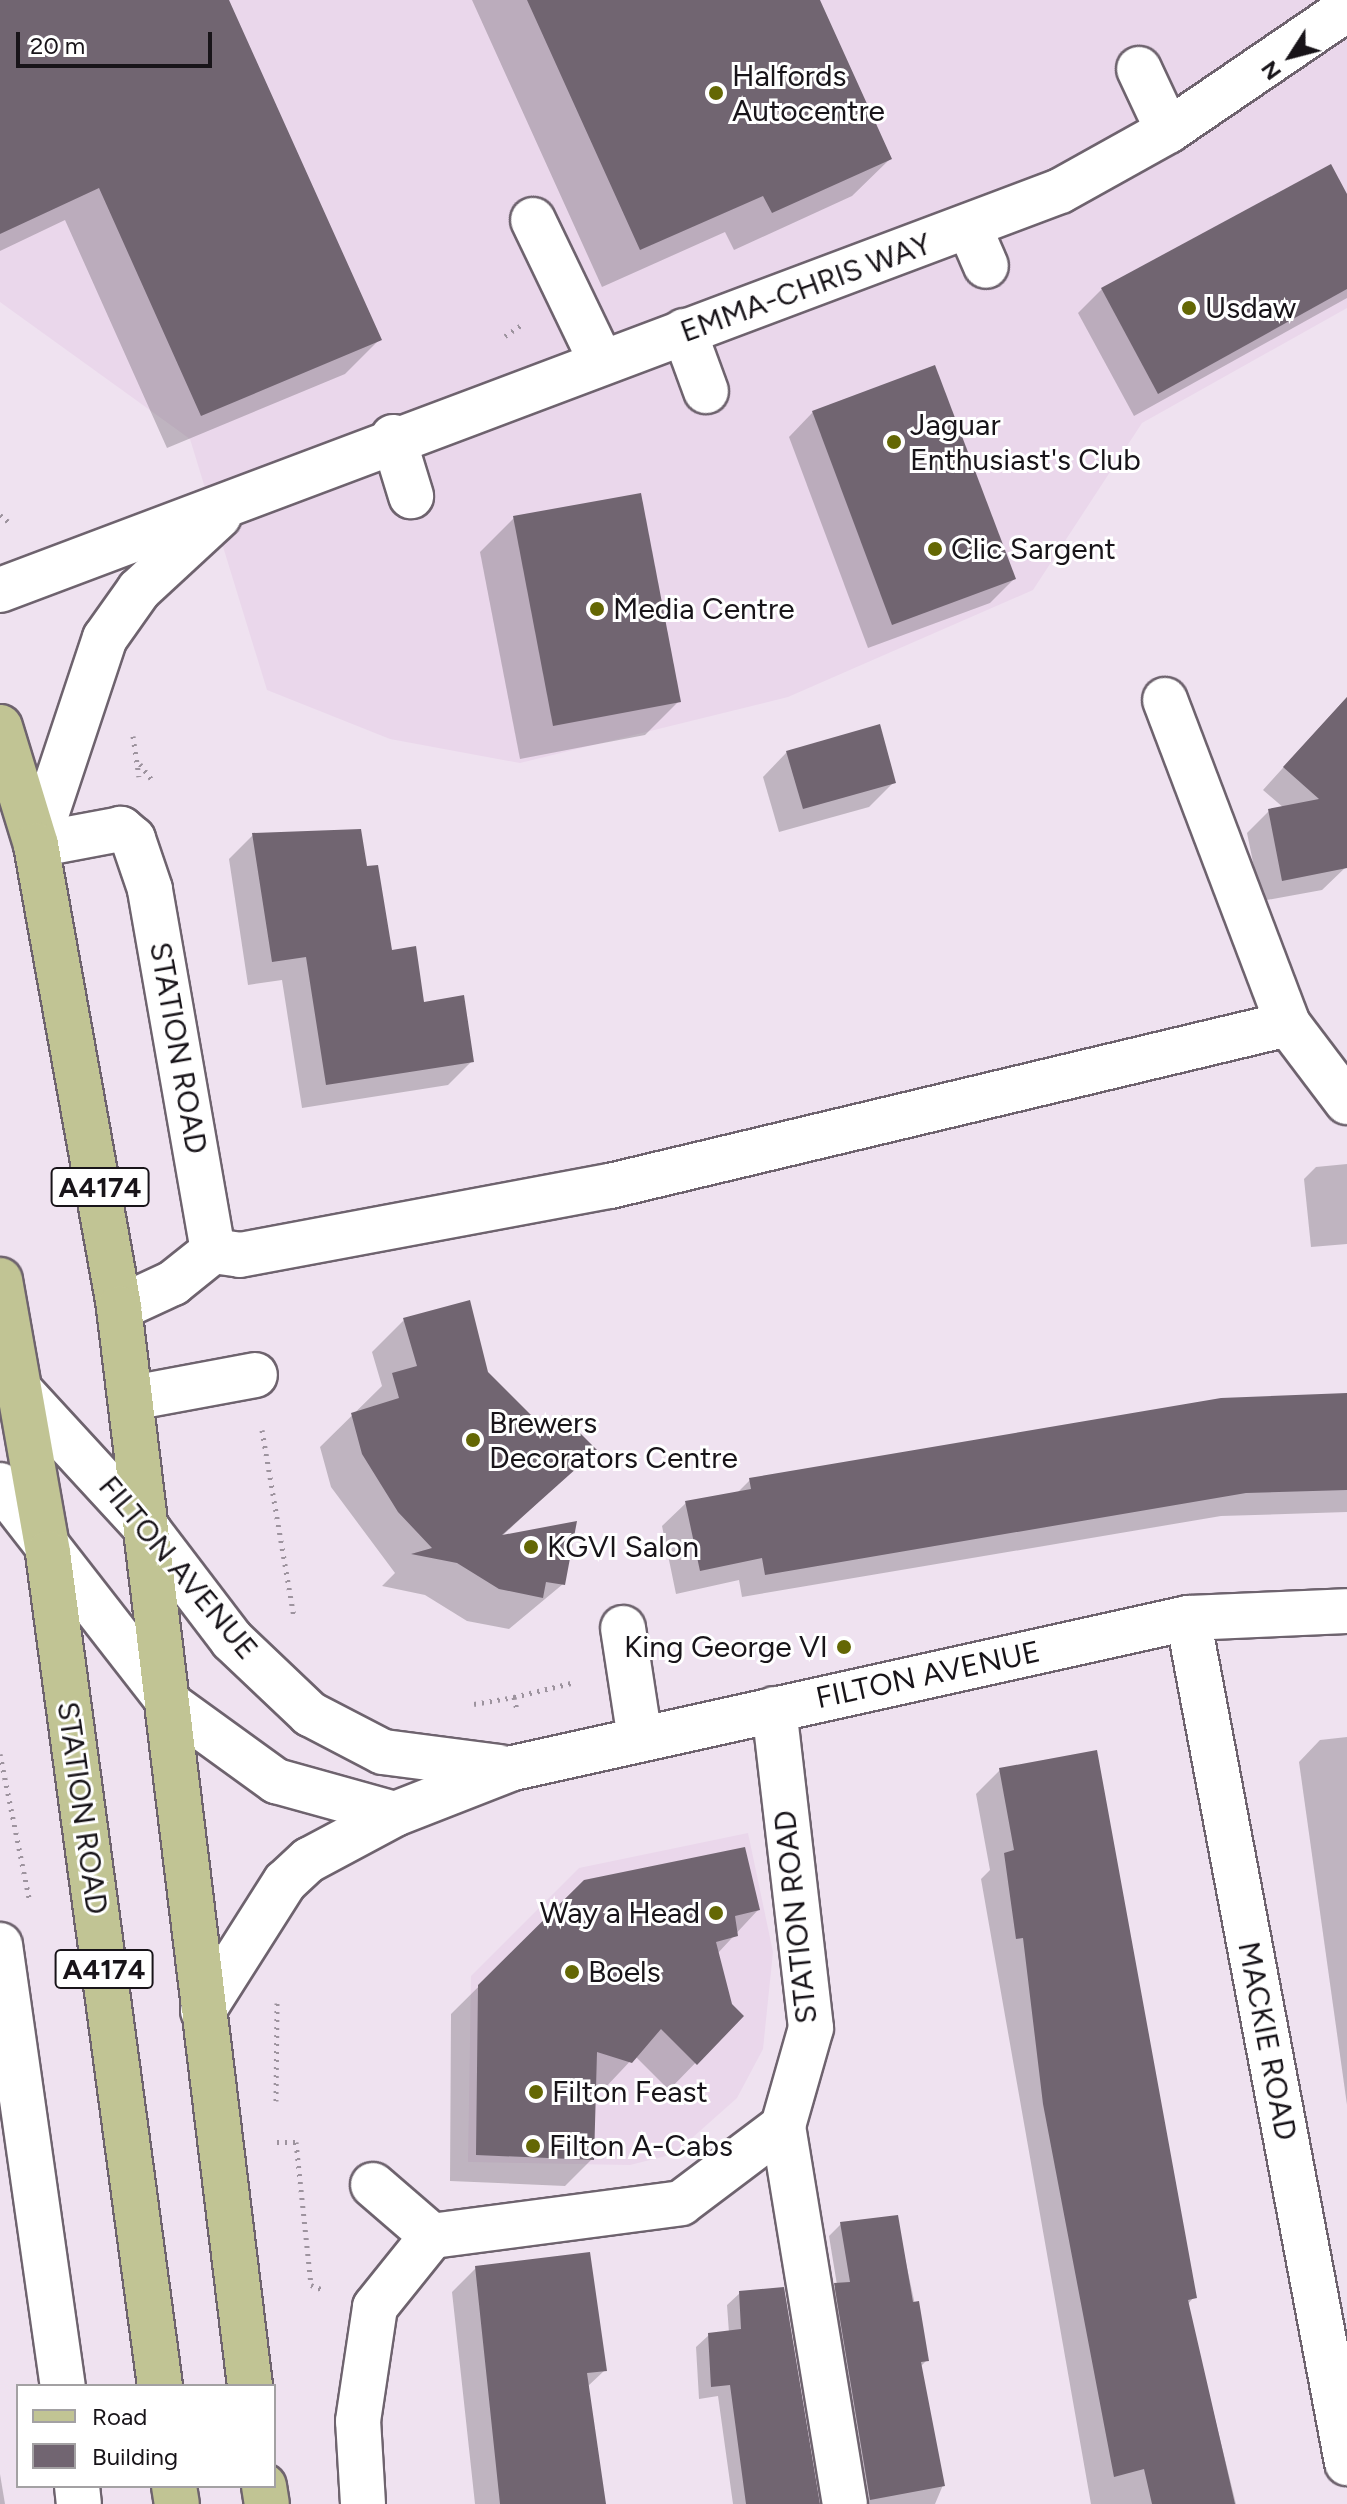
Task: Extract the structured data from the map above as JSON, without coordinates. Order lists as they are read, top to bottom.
{
  "streets": {
    "main road": ["STATION ROAD", "A4174"],
    "street": ["EMMA-CHRIS WAY", "FILTON AVENUE", "MACKIE ROAD"]
  },
  "crossings": [
    ["EMMA-CHRIS WAY", "STATION ROAD"],
    ["EMMA-CHRIS WAY", "A4174"],
    ["STATION ROAD", "A4174"],
    ["STATION ROAD", "FILTON AVENUE"],
    ["A4174", "FILTON AVENUE"],
    ["FILTON AVENUE", "MACKIE ROAD"]
  ],
  "places": [
    "Halfords Autocentre",
    "Usdaw",
    "Jaguar Enthusiast's Club",
    "Clic Sargent",
    "Media Centre",
    "Brewers Decorators Centre",
    "KGVI Salon",
    "King George VI",
    "Way a Head",
    "Boels",
    "Filton Feast",
    "Filton A-Cabs"
  ],
  "legend": ["Road", "Building"],
  "scale_bar": "20 m",
  "north": "bottom left"
}
